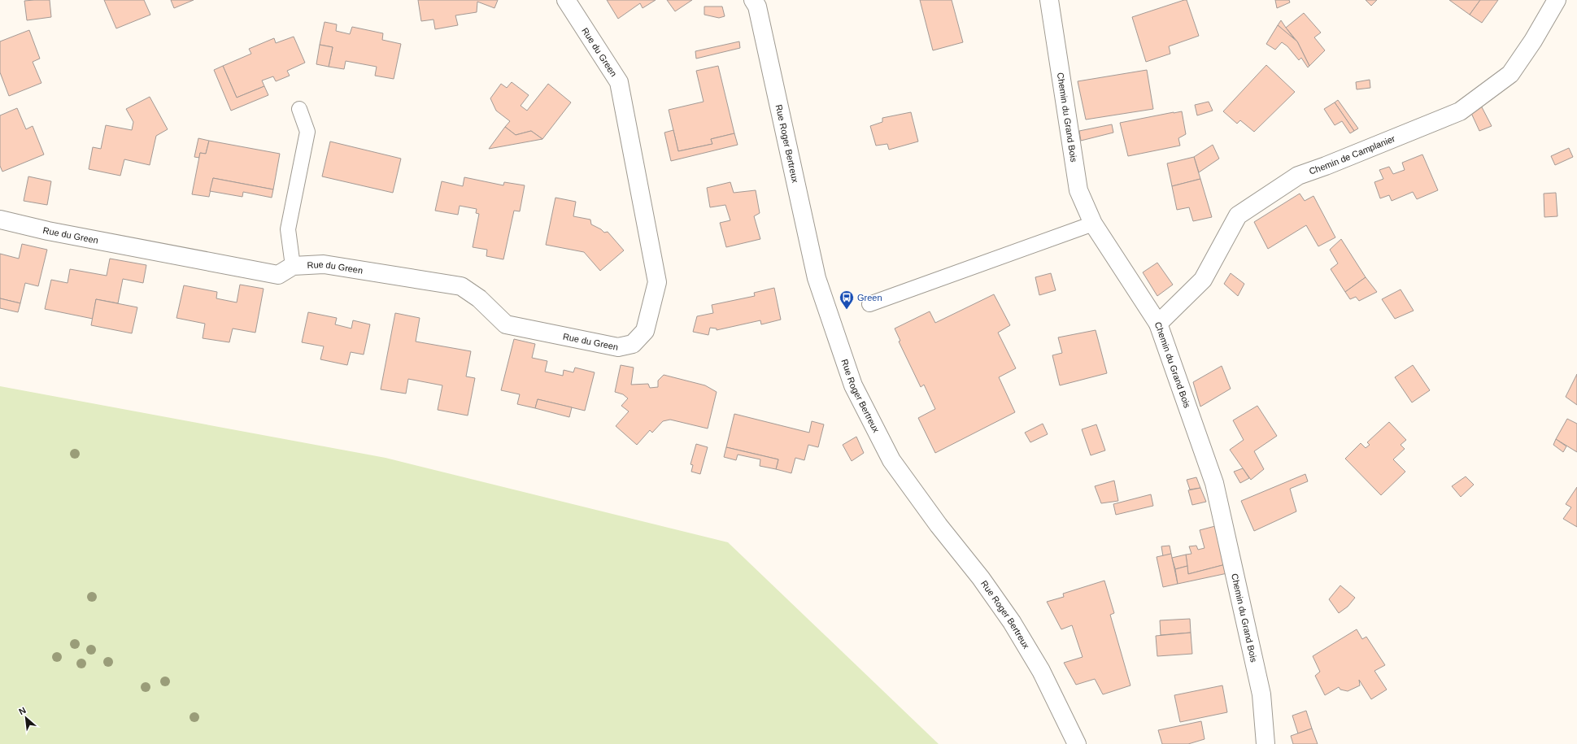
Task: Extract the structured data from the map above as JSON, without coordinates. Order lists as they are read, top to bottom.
{
  "streets": {
    "street": [
      "Rue du Green",
      "Chemin du Grand Bois",
      "Rue Roger Bertreux",
      "Chemin de Camplanier"
    ]
  },
  "crossings": [
    ["Chemin du Grand Bois", "Chemin de Camplanier"]
  ],
  "places": {
    "bus stop": ["Green"]
  },
  "north": "top left"
}
